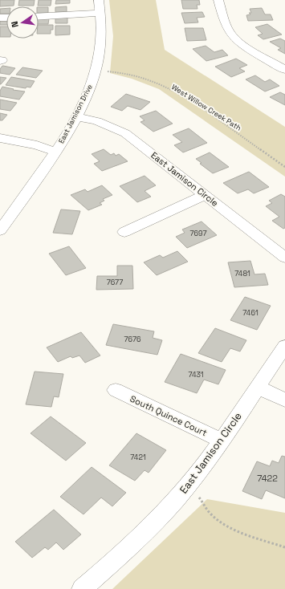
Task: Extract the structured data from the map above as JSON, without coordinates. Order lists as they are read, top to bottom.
{
  "streets": {
    "street": ["East Jamison Drive", "East Jamison Circle", "South Quince Court"],
    "path": ["West Willow Creek Path"]
  },
  "crossings": [
    ["West Willow Creek Path", "East Jamison Drive"],
    ["East Jamison Drive", "East Jamison Circle"],
    ["East Jamison Circle", "South Quince Court"]
  ],
  "house_numbers": [
    "7697",
    "7481",
    "7677",
    "7461",
    "7676",
    "7431",
    "7421",
    "7422"
  ],
  "north": "left"
}
